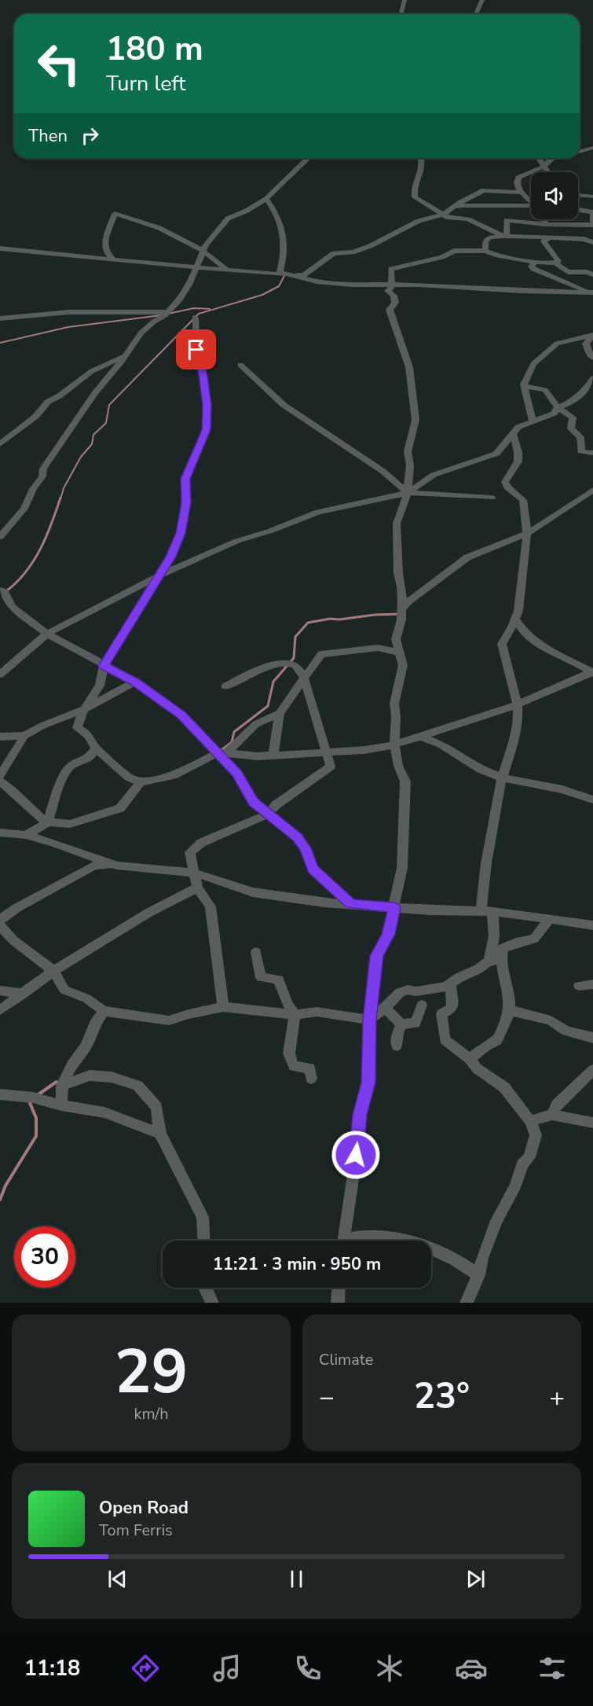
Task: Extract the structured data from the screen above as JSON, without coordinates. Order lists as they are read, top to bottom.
{
  "page": {
    "turn": ["180 m", "Turn left"],
    "then": "Then",
    "limit": "30",
    "trip": "11:21 · 3 min · 950 m",
    "tile": [
      ["29", "km/h"],
      "Climate"
    ],
    "heat": ["−", "23°", "+"],
    "song": ["Open Road", "Tom Ferris"],
    "tabs": "11:18"
  }
}
